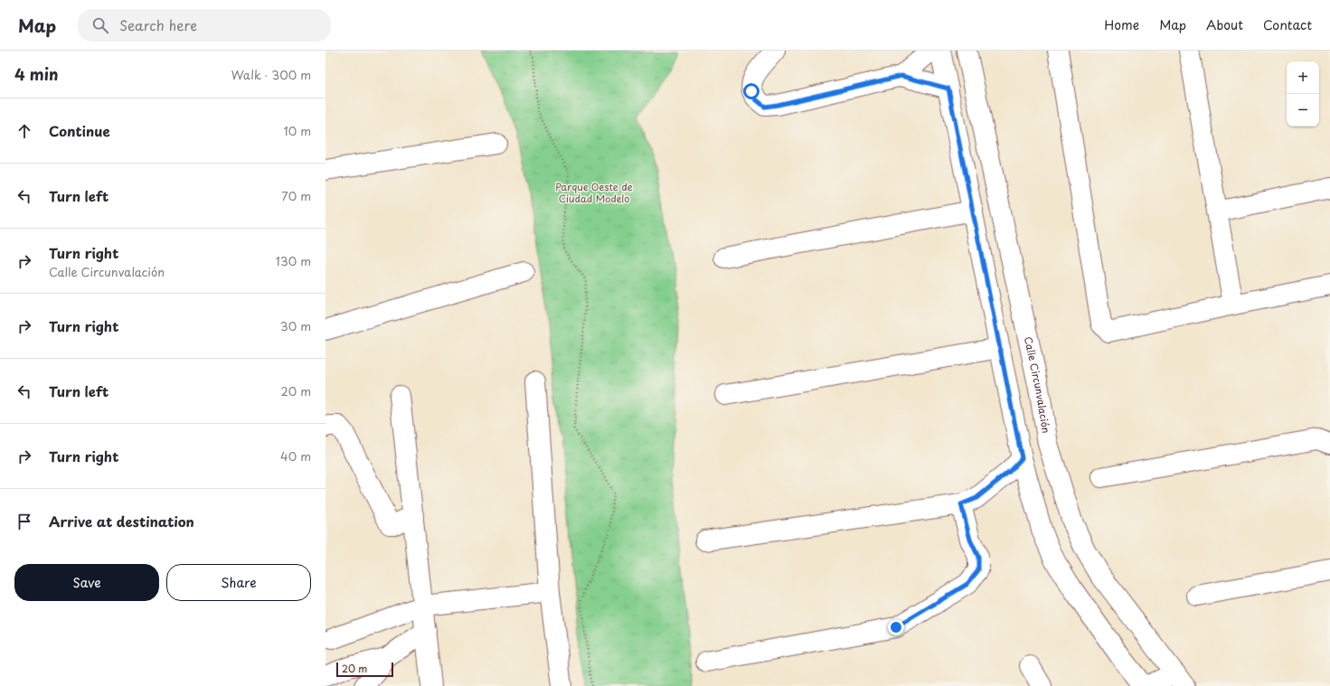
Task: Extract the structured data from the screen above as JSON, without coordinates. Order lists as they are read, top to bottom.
{
  "streets": {
    "street": ["Calle Circunvalación"]
  },
  "parks": ["Parque Oeste de Ciudad Modelo"],
  "scale_bar": "20 m",
  "page": {
    "header": "Map",
    "search": "Search here",
    "nav": [
      "Home",
      "Map",
      "About",
      "Contact"
    ],
    "heading": ["4 min", "Walk · 300 m"],
    "map_buttons": ["+", "−"],
    "list": [
      ["Continue", "10 m"],
      ["Turn left", "70 m"],
      ["Turn right", "Calle Circunvalación", "130 m"],
      ["Turn right", "30 m"],
      ["Turn left", "20 m"],
      ["Turn right", "40 m"],
      "Arrive at destination"
    ],
    "buttons": ["Save", "Share"],
    "scale": "20 m"
  }
}
